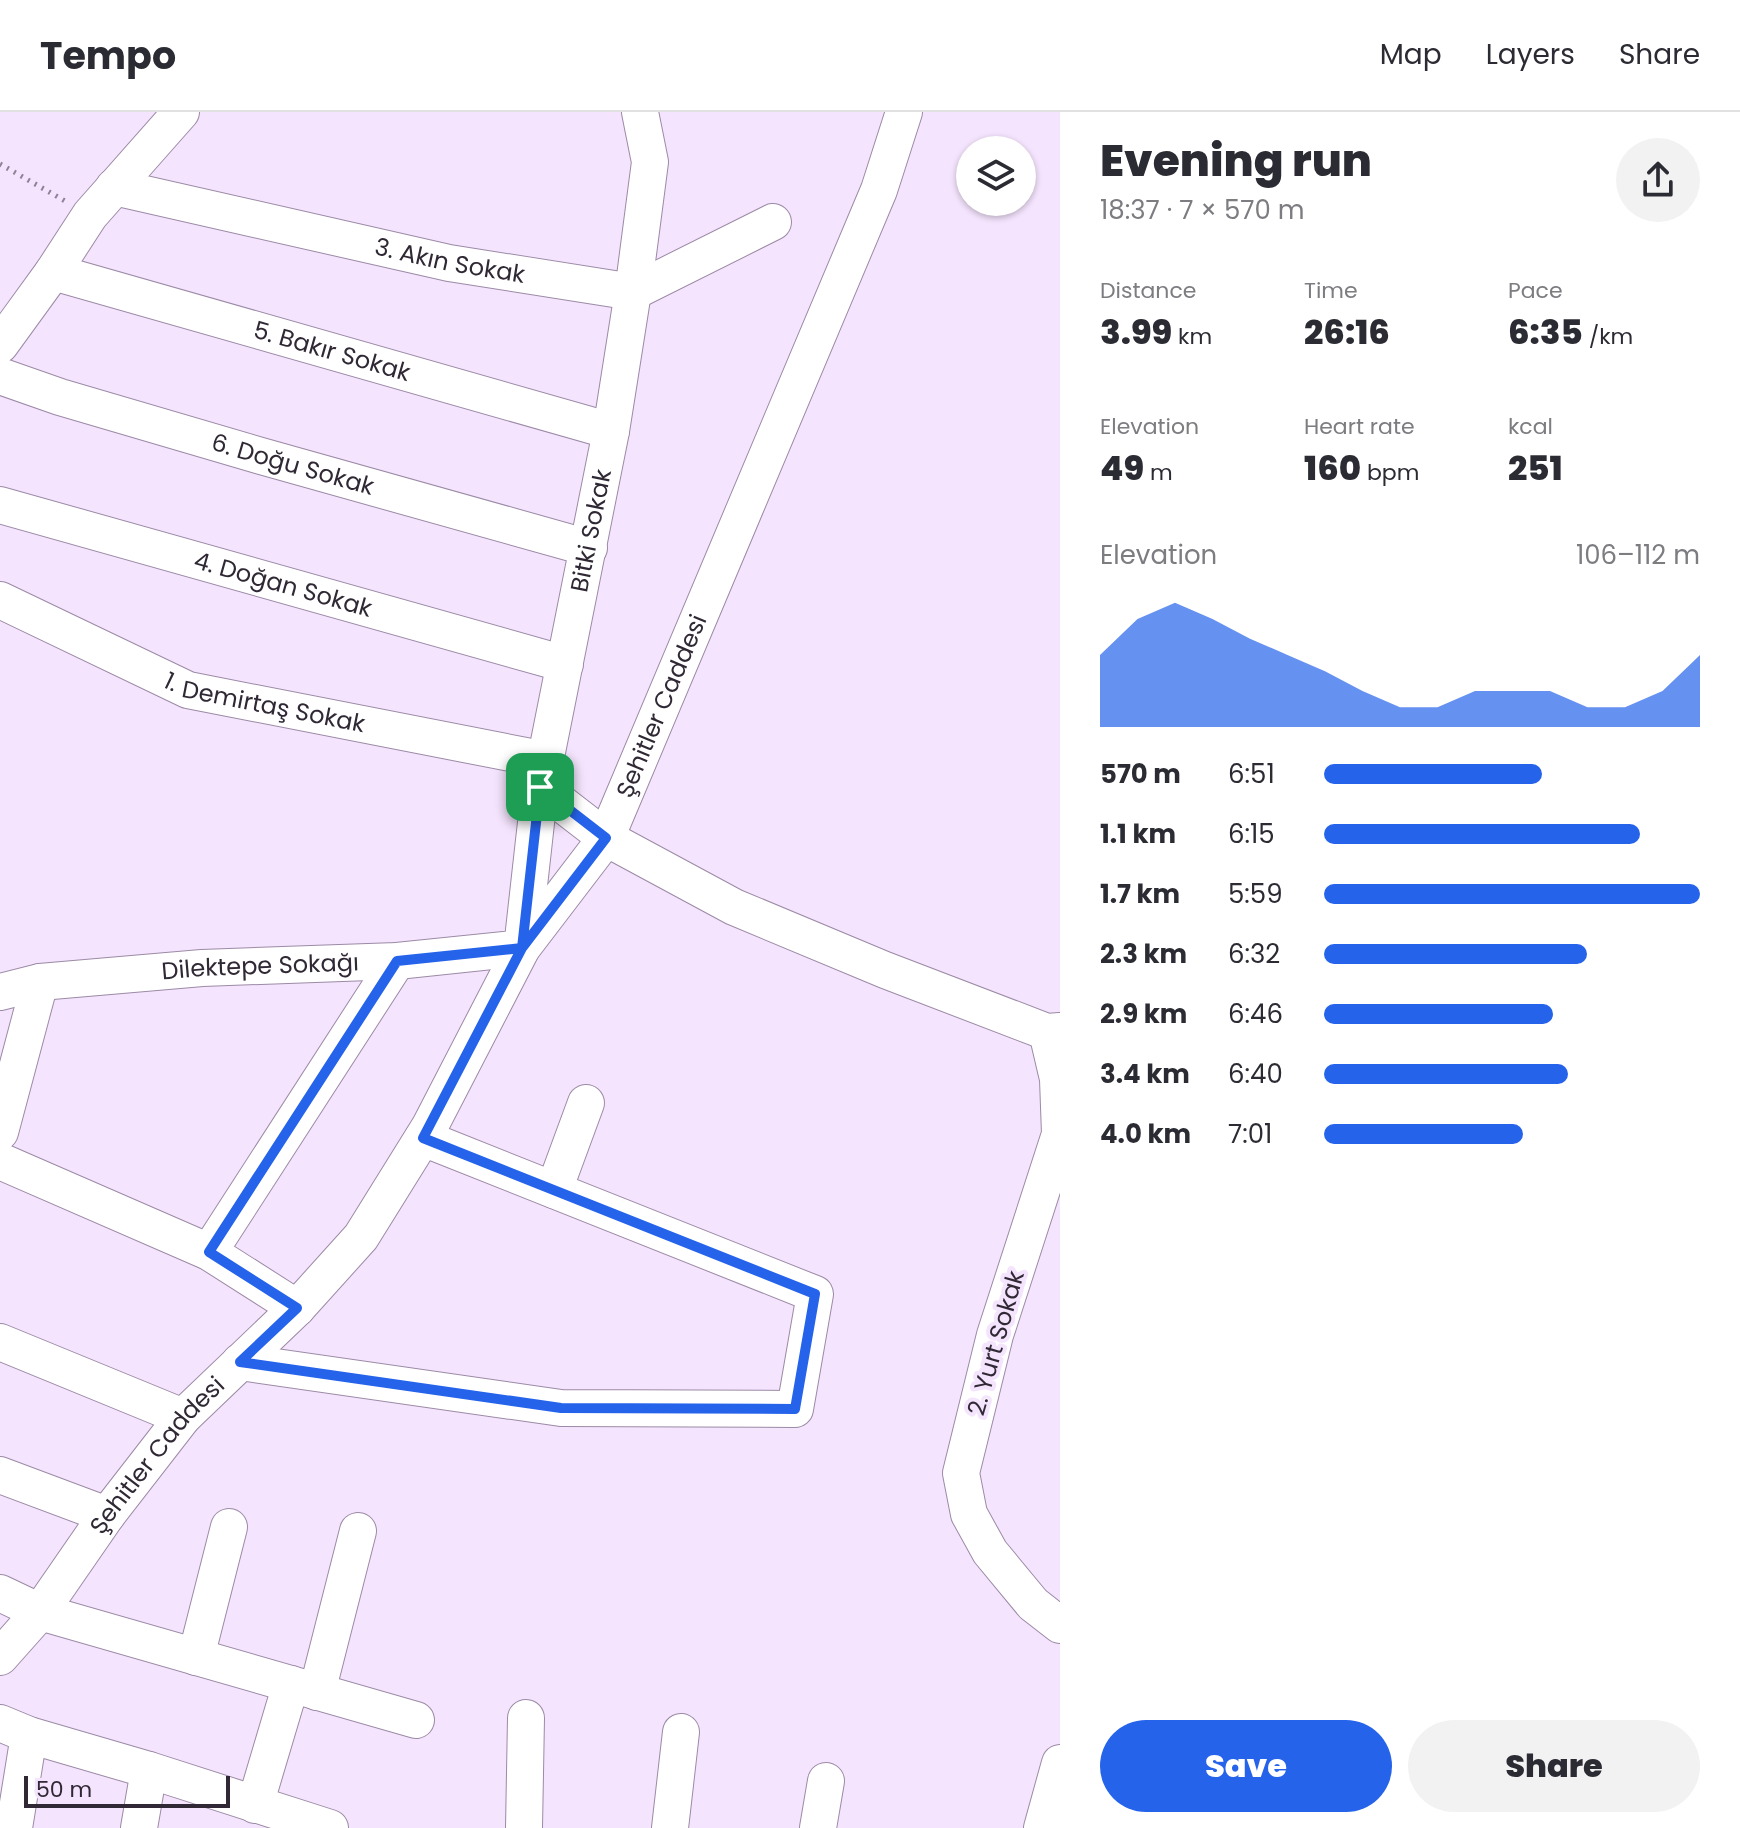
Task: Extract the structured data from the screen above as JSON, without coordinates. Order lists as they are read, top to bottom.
{
  "streets": {
    "street": [
      "3. Akın Sokak",
      "5. Bakır Sokak",
      "6. Doğu Sokak",
      "Bitki Sokak",
      "4. Doğan Sokak",
      "1. Demirtaş Sokak",
      "Şehitler Caddesi",
      "Dilektepe Sokağı",
      "2. Yurt Sokak"
    ]
  },
  "crossings": [
    ["3. Akın Sokak", "Bitki Sokak"],
    ["5. Bakır Sokak", "Bitki Sokak"],
    ["6. Doğu Sokak", "Bitki Sokak"],
    ["Bitki Sokak", "4. Doğan Sokak"],
    ["Bitki Sokak", "1. Demirtaş Sokak"],
    ["Bitki Sokak", "Şehitler Caddesi"],
    ["Bitki Sokak", "Dilektepe Sokağı"],
    ["Şehitler Caddesi", "Dilektepe Sokağı"]
  ],
  "scale_bar": "50 m",
  "page": {
    "header": "Tempo",
    "nav": ["Map", "Layers", "Share"],
    "heading": ["Evening run", "18:37 · 7 × 570 m"],
    "stats": [
      ["Distance", "3.99 km"],
      ["Time", "26:16"],
      ["Pace", "6:35 /km"],
      ["Elevation", "49 m"],
      ["Heart rate", "160 bpm"],
      ["kcal", "251"]
    ],
    "chart": ["Elevation", "106–112 m"],
    "list": [
      {
        "name": "570 m",
        "note": "6:51"
      },
      {
        "name": "1.1 km",
        "note": "6:15"
      },
      {
        "name": "1.7 km",
        "note": "5:59"
      },
      {
        "name": "2.3 km",
        "note": "6:32"
      },
      {
        "name": "2.9 km",
        "note": "6:46"
      },
      {
        "name": "3.4 km",
        "note": "6:40"
      },
      {
        "name": "4.0 km",
        "note": "7:01"
      }
    ],
    "buttons": ["Save", "Share"],
    "scale": "50 m"
  }
}
